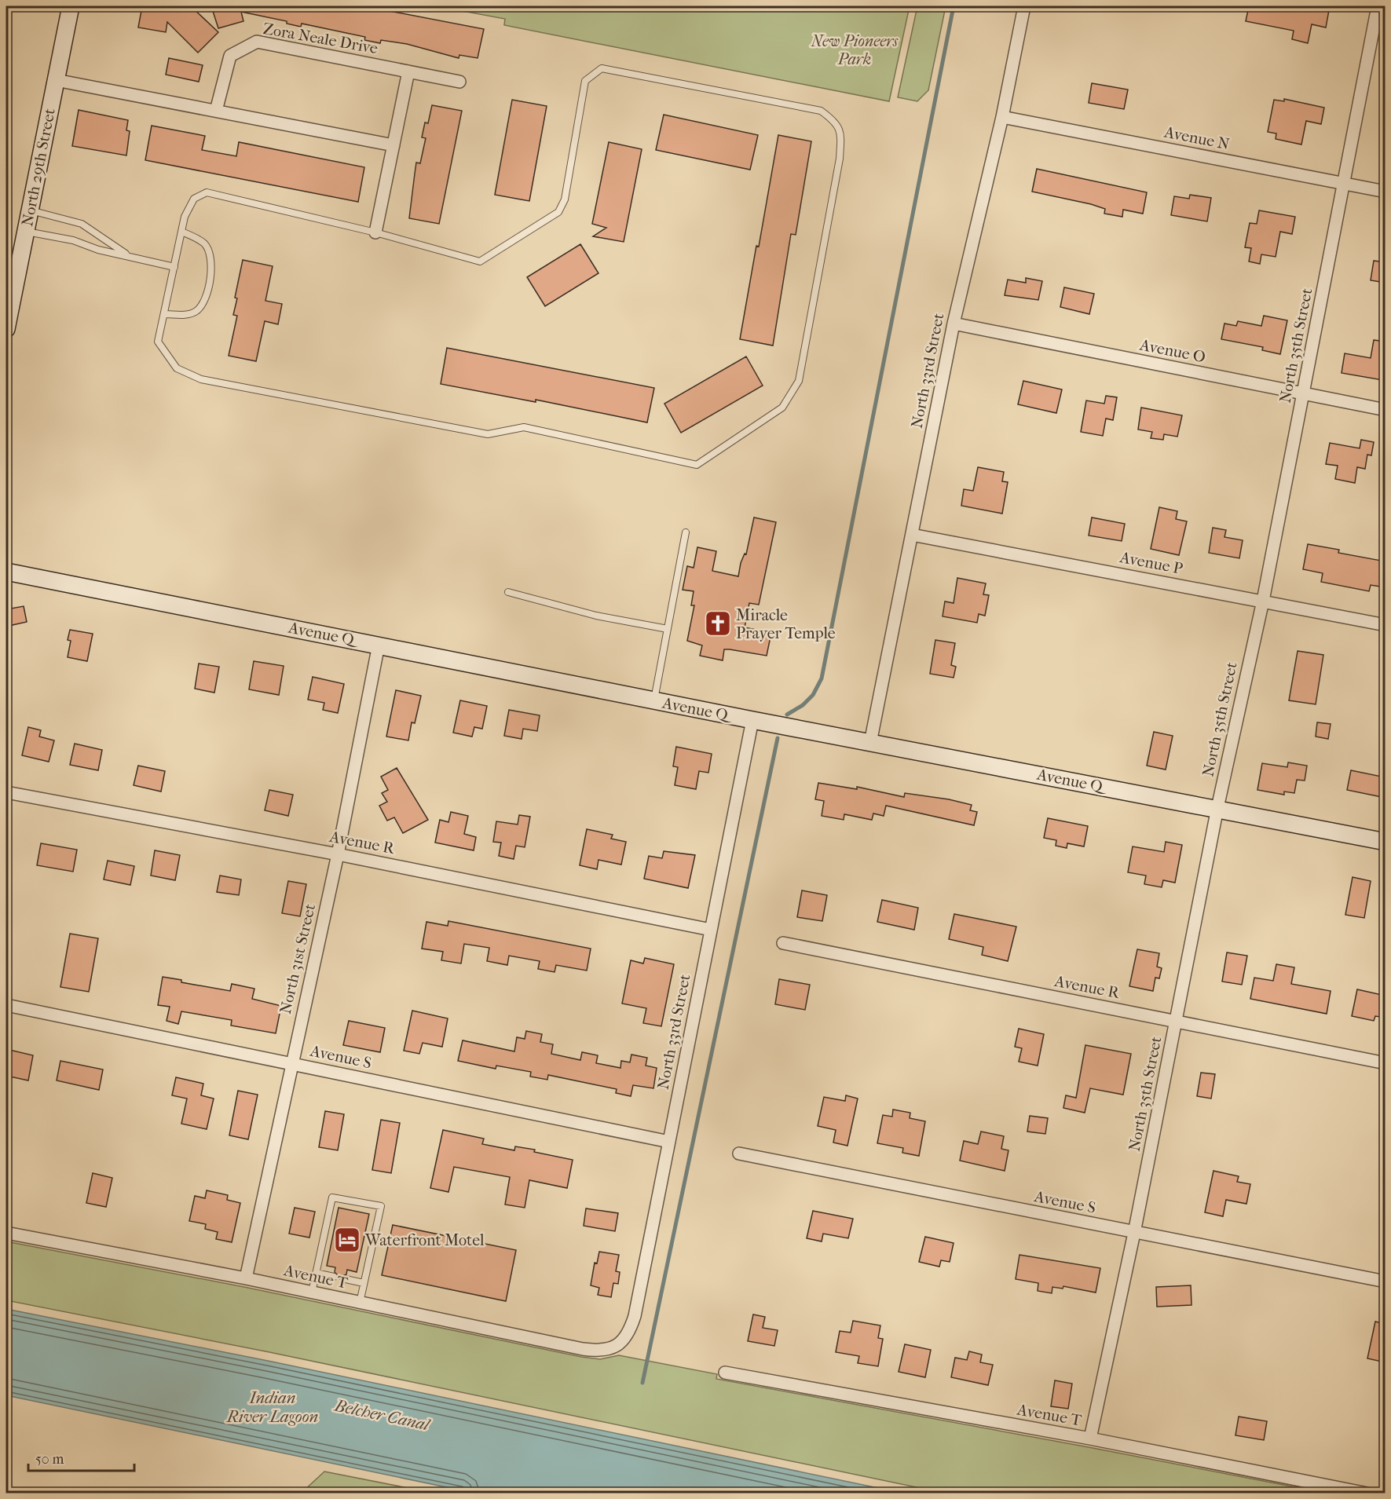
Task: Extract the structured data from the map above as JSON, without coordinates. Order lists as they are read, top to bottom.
{
  "streets": {
    "street": [
      "Zora Neale Drive",
      "Avenue N",
      "North 29th Street",
      "North 35th Street",
      "Avenue O",
      "North 33rd Street",
      "Avenue P",
      "Avenue Q",
      "Avenue R",
      "North 31st Street",
      "Avenue S",
      "Avenue T"
    ]
  },
  "crossings": [
    ["Avenue N", "North 35th Street"],
    ["Avenue N", "North 33rd Street"],
    ["North 35th Street", "Avenue O"],
    ["North 35th Street", "Avenue P"],
    ["North 35th Street", "Avenue Q"],
    ["North 35th Street", "Avenue R"],
    ["North 35th Street", "Avenue S"],
    ["North 35th Street", "Avenue T"],
    ["Avenue O", "North 33rd Street"],
    ["North 33rd Street", "Avenue P"],
    ["North 33rd Street", "Avenue Q"],
    ["North 33rd Street", "Avenue R"],
    ["North 33rd Street", "Avenue S"],
    ["North 33rd Street", "Avenue T"],
    ["Avenue Q", "North 31st Street"],
    ["Avenue R", "North 31st Street"],
    ["North 31st Street", "Avenue S"],
    ["North 31st Street", "Avenue T"]
  ],
  "water": ["Indian River Lagoon", "Belcher Canal"],
  "parks": ["New Pioneers Park"],
  "places": {
    "church": ["Miracle Prayer Temple"],
    "hotel": ["Waterfront Motel"]
  },
  "scale_bar": "50 m"
}
